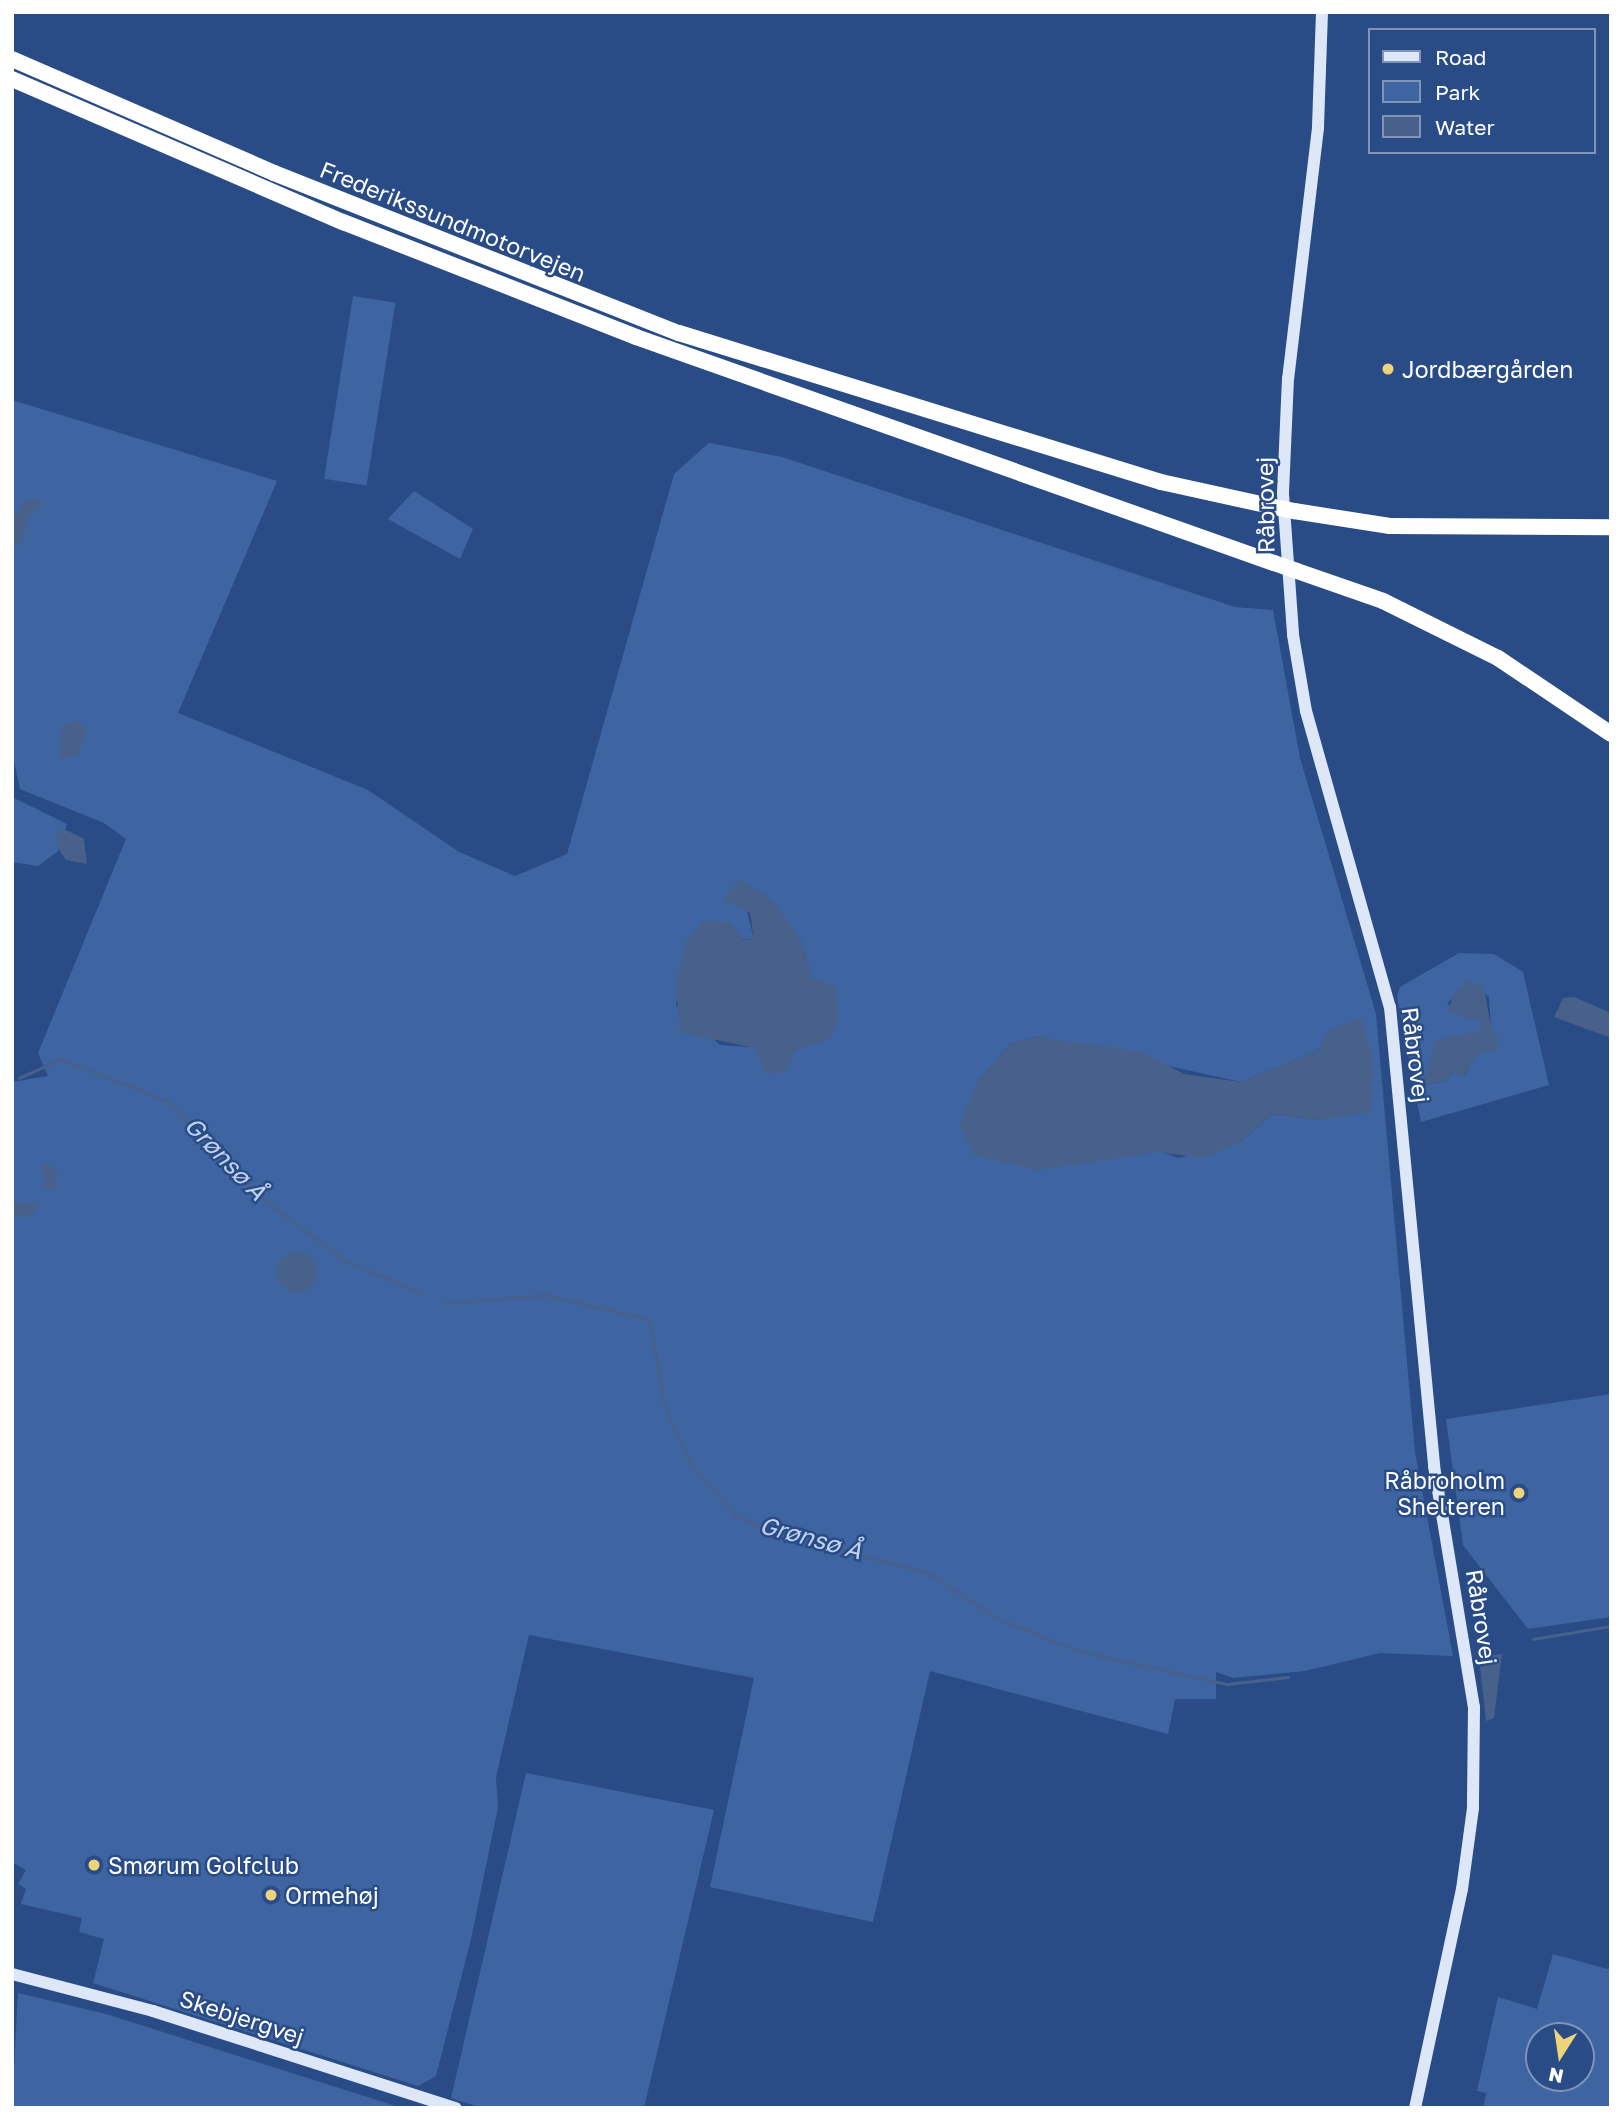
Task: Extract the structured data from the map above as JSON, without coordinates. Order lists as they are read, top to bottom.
{
  "streets": {
    "highway": ["Frederikssundmotorvejen"],
    "street": ["Råbrovej", "Skebjergvej"]
  },
  "water": ["Grønsø Å"],
  "places": [
    "Jordbærgården",
    "Råbroholm Shelteren",
    "Smørum Golfclub",
    "Ormehøj"
  ],
  "legend": ["Road", "Park", "Water"],
  "north": "bottom"
}
